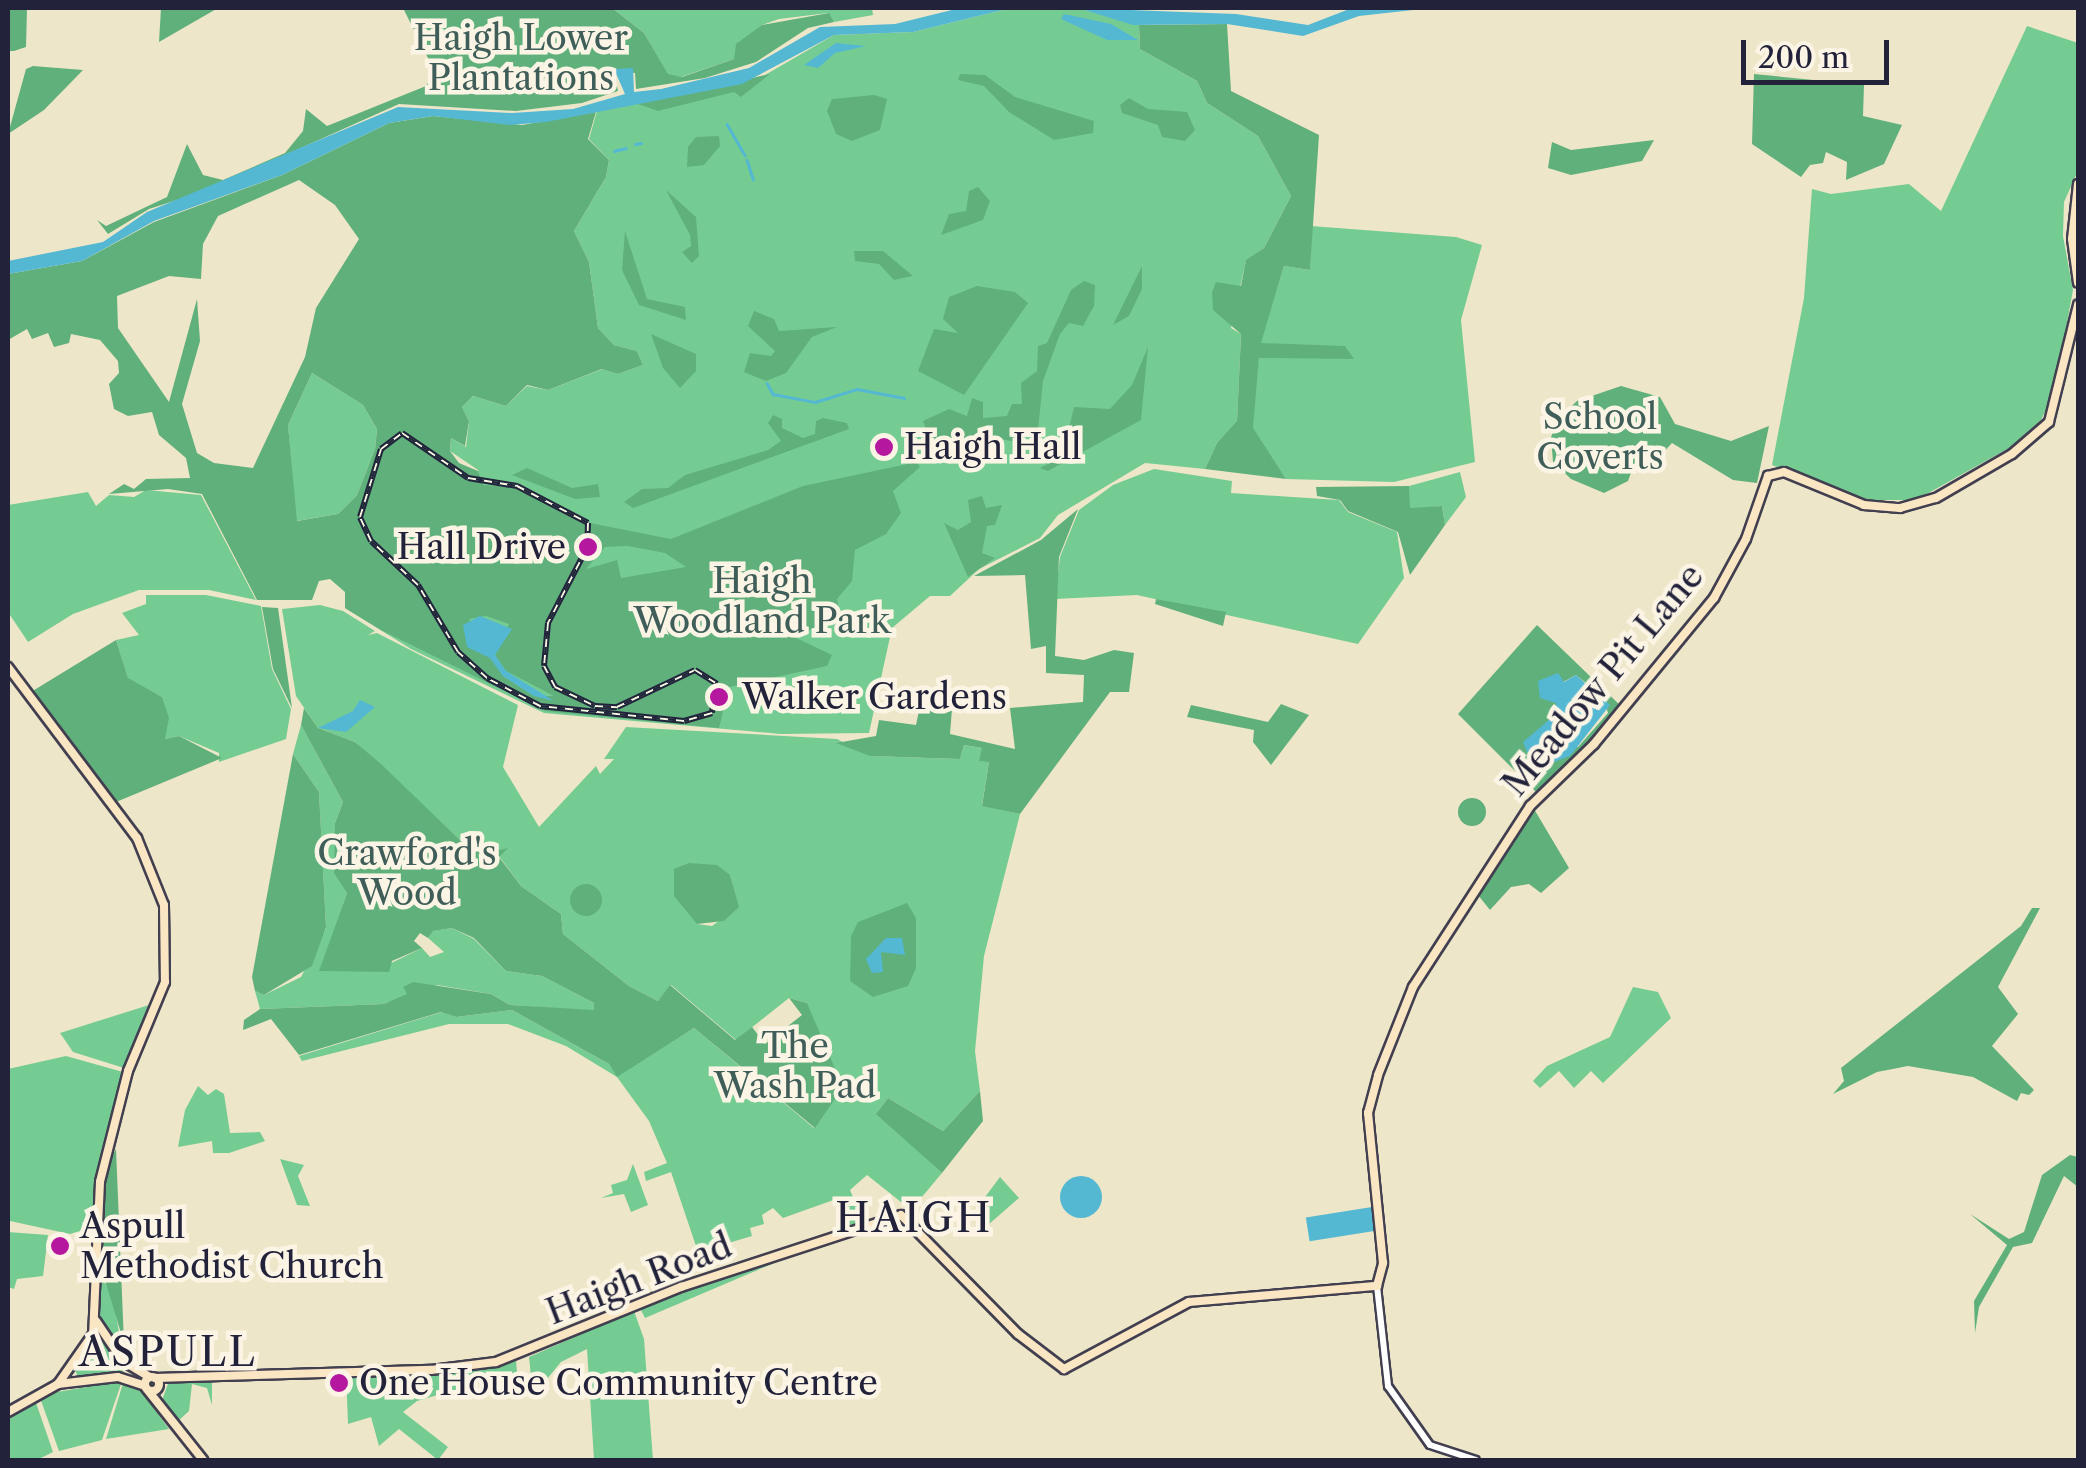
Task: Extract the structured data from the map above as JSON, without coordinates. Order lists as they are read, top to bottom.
{
  "streets": {
    "main road": ["Meadow Pit Lane", "Haigh Road"]
  },
  "crossings": [
    ["Meadow Pit Lane", "Haigh Road"]
  ],
  "districts": ["HAIGH", "ASPULL"],
  "parks": [
    "Haigh Lower Plantations",
    "School Coverts",
    "Haigh Woodland Park",
    "Crawford's Wood",
    "The Wash Pad"
  ],
  "places": [
    "Haigh Hall",
    "Hall Drive",
    "Walker Gardens",
    "Aspull Methodist Church",
    "One House Community Centre"
  ],
  "scale_bar": "200 m"
}
